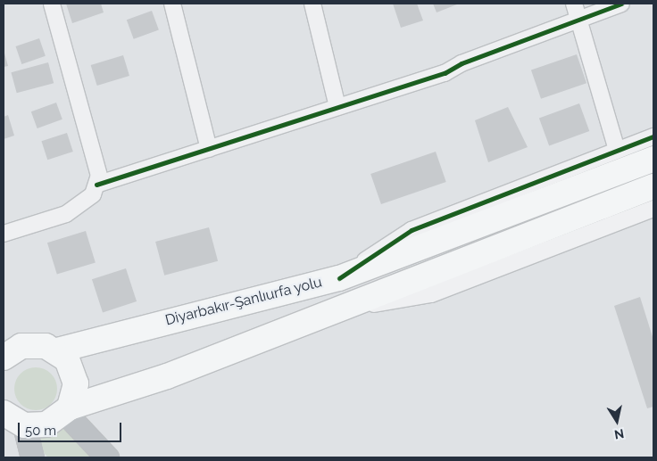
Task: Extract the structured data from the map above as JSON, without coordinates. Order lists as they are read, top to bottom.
{
  "streets": {
    "highway": ["Diyarbakır-Şanlıurfa yolu"]
  },
  "scale_bar": "50 m",
  "north": "bottom"
}
